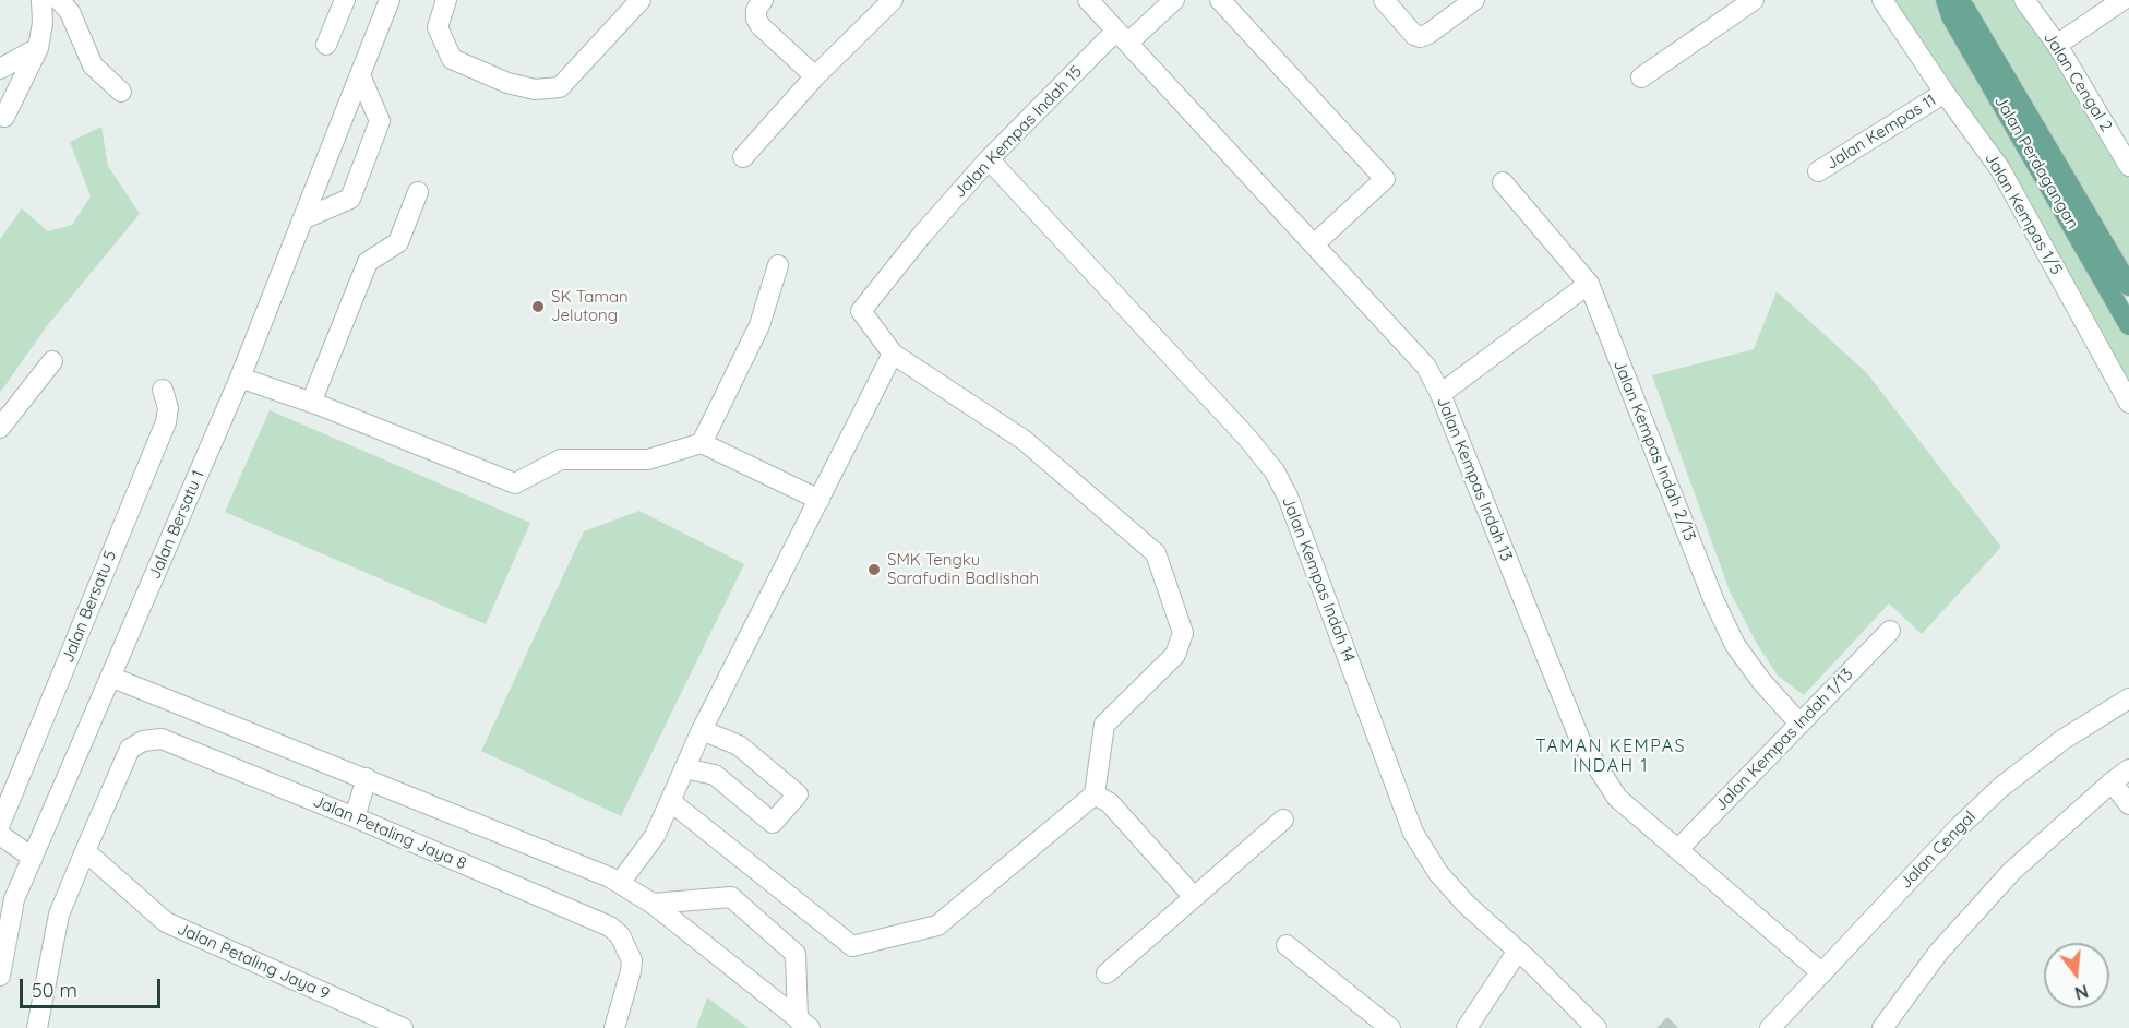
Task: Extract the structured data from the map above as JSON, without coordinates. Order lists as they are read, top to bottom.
{
  "streets": {
    "main road": ["Jalan Perdagangan"],
    "street": [
      "Jalan Cengal 2",
      "Jalan Kempas Indah 15",
      "Jalan Kempas 11",
      "Jalan Kempas 1/5",
      "Jalan Kempas Indah 2/13",
      "Jalan Kempas Indah 13",
      "Jalan Bersatu 1",
      "Jalan Kempas Indah 14",
      "Jalan Bersatu 5",
      "Jalan Kempas Indah 1/13",
      "Jalan Petaling Jaya 8",
      "Jalan Cengal",
      "Jalan Petaling Jaya 9"
    ]
  },
  "crossings": [
    ["Jalan Kempas Indah 15", "Jalan Kempas Indah 13"],
    ["Jalan Kempas Indah 15", "Jalan Kempas Indah 14"],
    ["Jalan Kempas 11", "Jalan Kempas 1/5"],
    ["Jalan Kempas Indah 2/13", "Jalan Kempas Indah 1/13"],
    ["Jalan Kempas Indah 13", "Jalan Kempas Indah 1/13"],
    ["Jalan Kempas Indah 13", "Jalan Cengal"],
    ["Jalan Petaling Jaya 8", "Jalan Petaling Jaya 9"]
  ],
  "districts": ["TAMAN KEMPAS INDAH 1"],
  "places": ["SK Taman Jelutong", "SMK Tengku Sarafudin Badlishah"],
  "scale_bar": "50 m",
  "north": "bottom"
}
